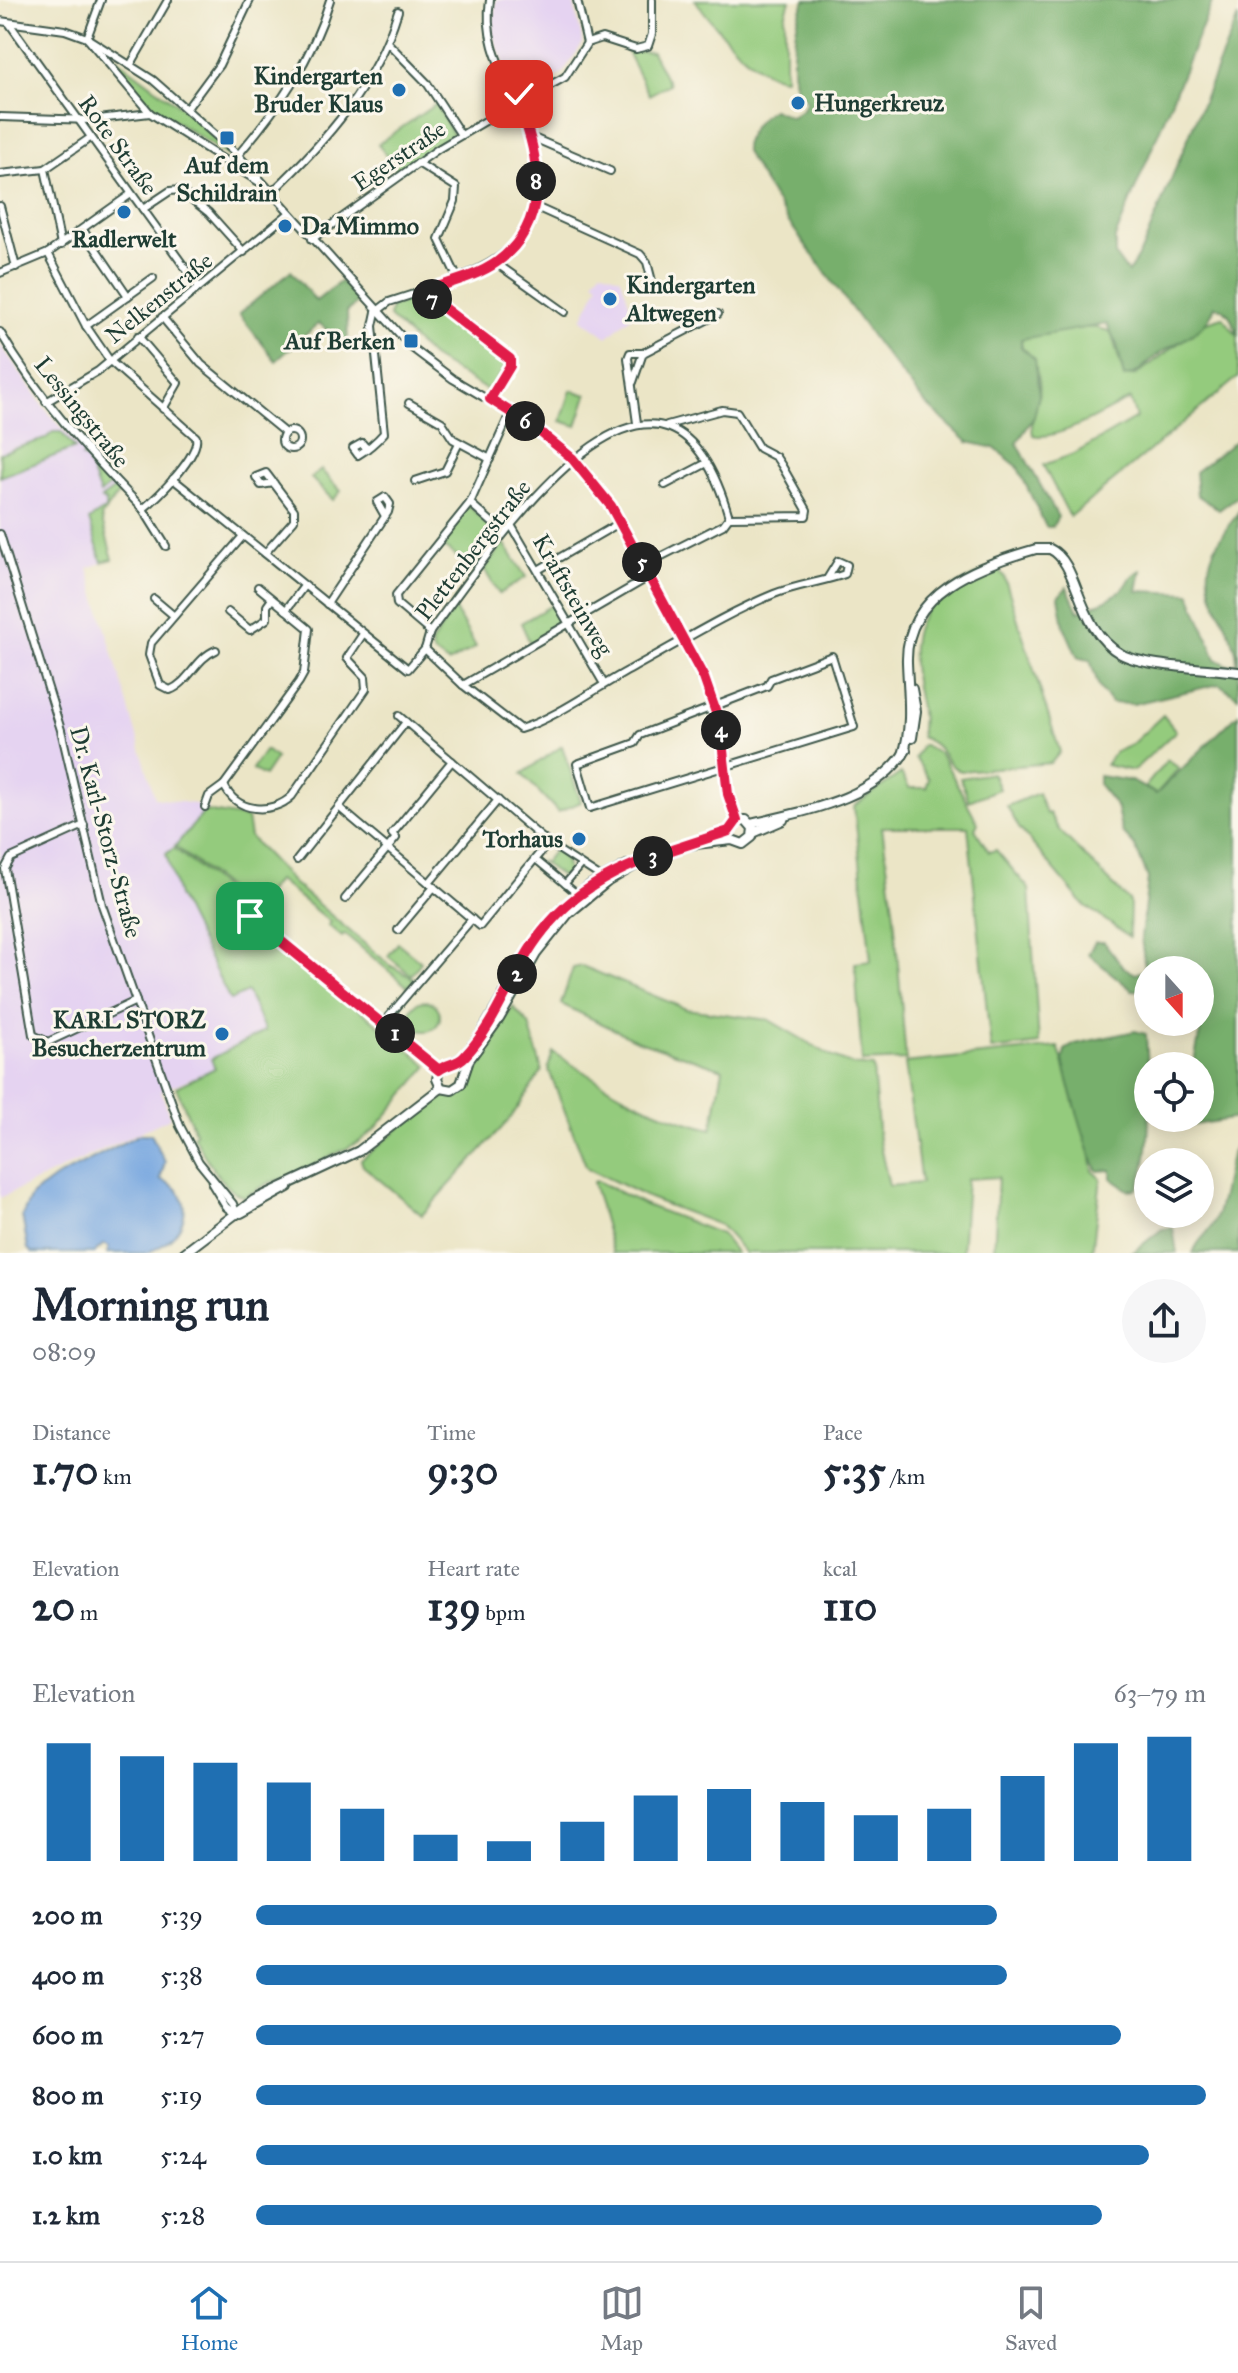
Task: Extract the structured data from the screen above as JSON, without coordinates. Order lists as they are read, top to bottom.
{
  "streets": {
    "street": [
      "Rote Straße",
      "Egerstraße",
      "Nelkenstraße",
      "Lessingstraße",
      "Plettenbergstraße",
      "Kraftsteinweg",
      "Dr. Karl-Storz-Straße"
    ]
  },
  "crossings": [
    ["Rote Straße", "Nelkenstraße"],
    ["Nelkenstraße", "Lessingstraße"],
    ["Plettenbergstraße", "Kraftsteinweg"]
  ],
  "places": {
    "other": [
      "Kindergarten Bruder Klaus",
      "Hungerkreuz",
      "Radlerwelt",
      "Da Mimmo",
      "Kindergarten Altwegen",
      "Torhaus",
      "KARL STORZ Besucherzentrum"
    ],
    "transit": ["Auf dem Schildrain", "Auf Berken"]
  },
  "north": "bottom",
  "page": {
    "pins": [
      "8",
      "7",
      "6",
      "5",
      "4",
      "3",
      "2",
      "1"
    ],
    "heading": ["Morning run", "08:09"],
    "stats": [
      ["Distance", "1.70 km"],
      ["Time", "9:30"],
      ["Pace", "5:35 /km"],
      ["Elevation", "20 m"],
      ["Heart rate", "139 bpm"],
      ["kcal", "110"]
    ],
    "chart": ["Elevation", "63–79 m"],
    "list": [
      {
        "name": "200 m",
        "note": "5:39"
      },
      {
        "name": "400 m",
        "note": "5:38"
      },
      {
        "name": "600 m",
        "note": "5:27"
      },
      {
        "name": "800 m",
        "note": "5:19"
      },
      {
        "name": "1.0 km",
        "note": "5:24"
      },
      {
        "name": "1.2 km",
        "note": "5:28"
      }
    ],
    "tabs": ["Home", "Map", "Saved"]
  }
}
